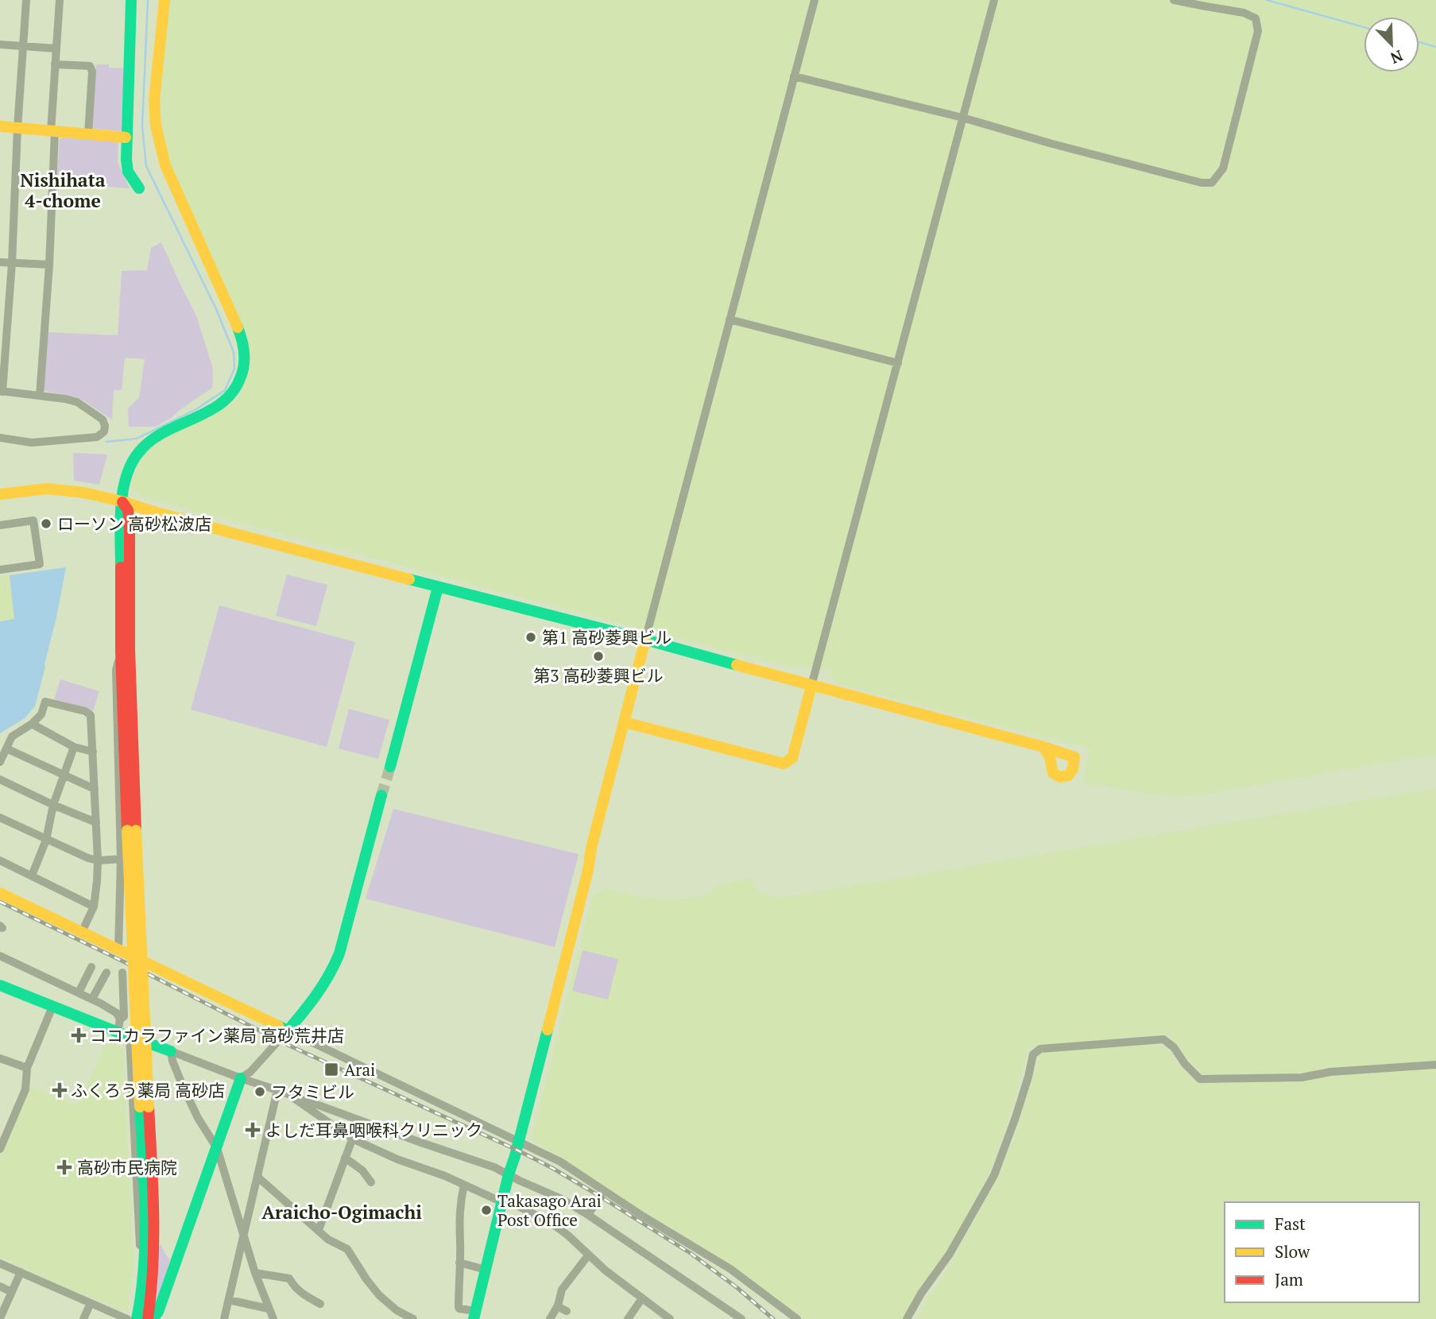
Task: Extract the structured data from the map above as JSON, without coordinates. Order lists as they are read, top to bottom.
{
  "districts": ["Nishihata 4-chome", "Araicho-Ogimachi"],
  "places": {
    "other": [
      "ローソン 高砂松波店",
      "第1 高砂菱興ビル",
      "第3 高砂菱興ビル",
      "フタミビル",
      "Takasago Arai Post Office"
    ],
    "health": [
      "ココカラファイン薬局 高砂荒井店",
      "ふくろう薬局 高砂店",
      "よしだ耳鼻咽喉科クリニック",
      "高砂市民病院"
    ],
    "transit": ["Arai"]
  },
  "legend": ["Fast", "Slow", "Jam"],
  "north": "bottom right"
}
